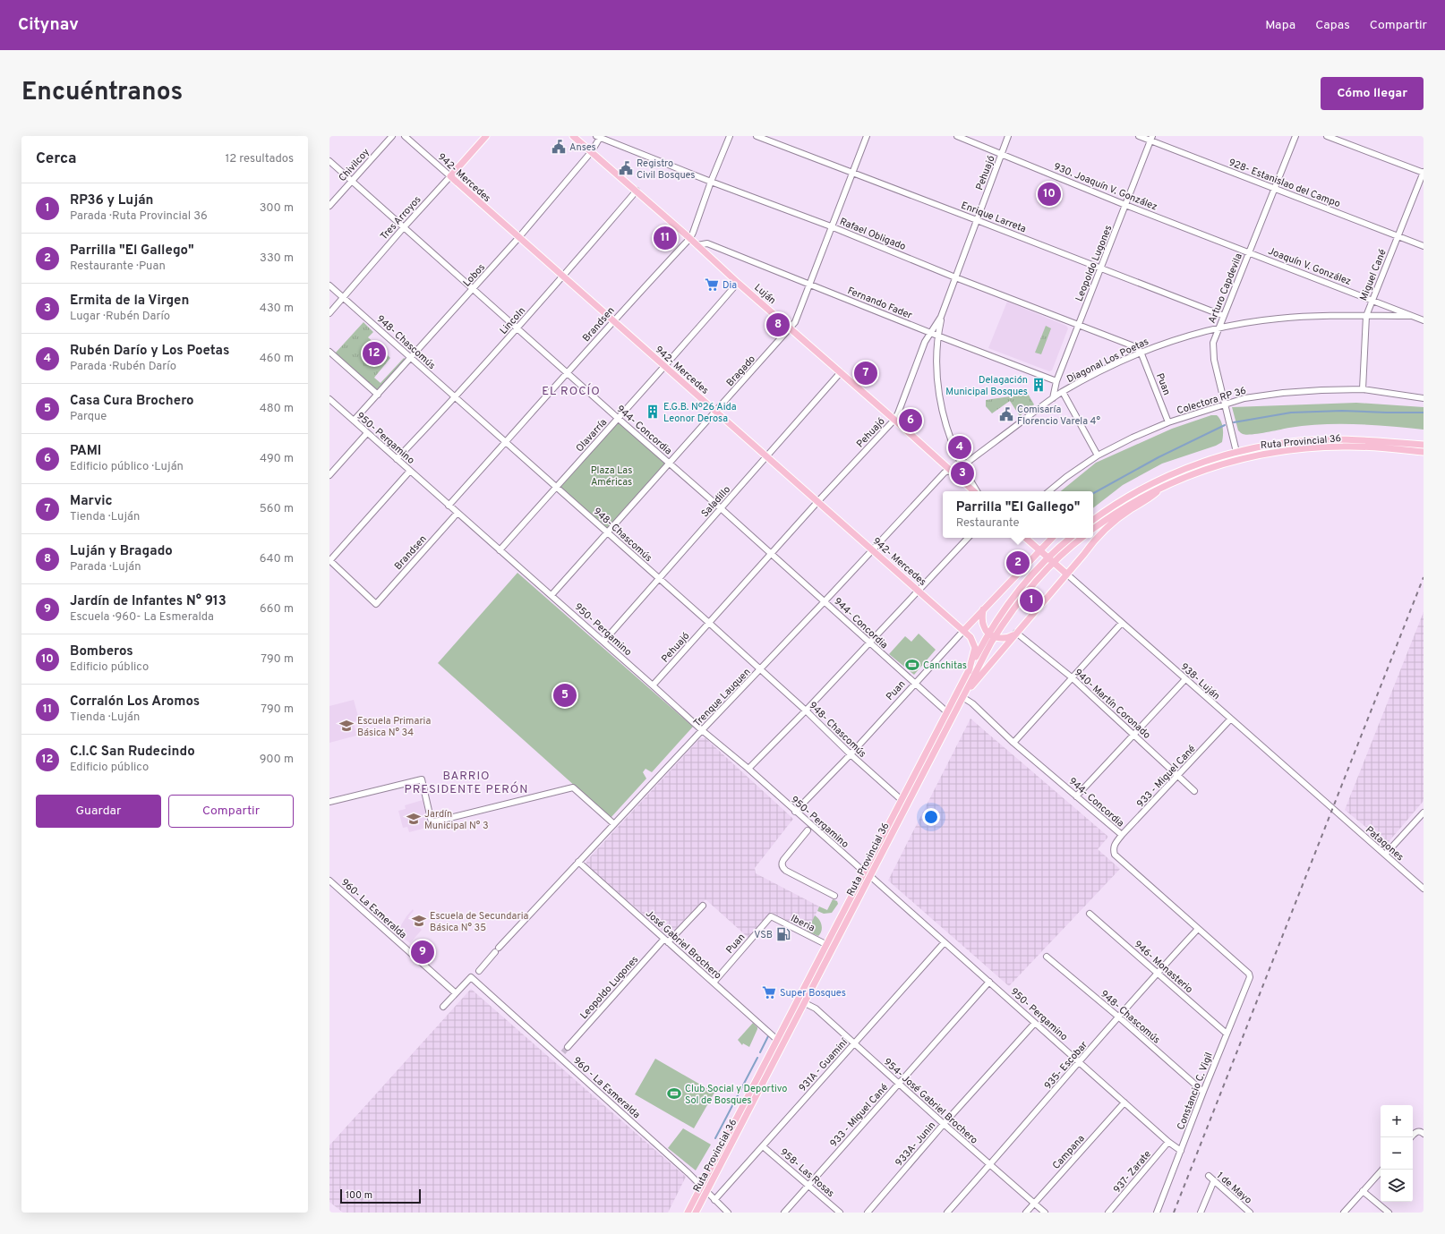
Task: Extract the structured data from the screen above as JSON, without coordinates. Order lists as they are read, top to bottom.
{
  "streets": {
    "main road": [
      "942- Mercedes",
      "Tres Arroyos",
      "Luján",
      "Puan",
      "Ruta Provincial 36"
    ],
    "street": [
      "Chivilcoy",
      "Pehuajó",
      "928- Estanislao del Campo",
      "930. Joaquín V. González",
      "Enrique Larreta",
      "Rafael Obligado",
      "Leopoldo Lugones",
      "Joaquín V. González",
      "Lobos",
      "Miguel Cané",
      "Arturo Capdevila",
      "Fernando Fader",
      "Lincoln",
      "Brandsen",
      "948- Chascomús",
      "Diagonal Los Poetas",
      "Bragado",
      "Colectora RP 36",
      "944- Concordia",
      "Olavarría",
      "950- Pergamino",
      "Saladillo",
      "938- Luján",
      "Trenque Lauquen",
      "940- Martín Coronado",
      "933 - Miguel Cané",
      "Patagones",
      "960- La Esmeralda",
      "Iberia",
      "José Gabriel Brochero",
      "946- Monasterio",
      "931A - Guaminí",
      "935- Escobar",
      "960 - La Esmeralda",
      "Constancio C. Vigil",
      "954- José Gabriel Brochero",
      "933A- Junin",
      "Campana",
      "937- Zarate",
      "958- Las Rosas",
      "1 de Mayo"
    ]
  },
  "crossings": [
    ["Chivilcoy", "944- Concordia"],
    ["Pehuajó", "942- Mercedes"],
    ["Pehuajó", "930. Joaquín V. González"],
    ["Pehuajó", "Enrique Larreta"],
    ["Pehuajó", "Rafael Obligado"],
    ["Pehuajó", "Luján"],
    ["Pehuajó", "Fernando Fader"],
    ["Pehuajó", "948- Chascomús"],
    ["Pehuajó", "944- Concordia"],
    ["Pehuajó", "950- Pergamino"],
    ["942- Mercedes", "Tres Arroyos"],
    ["942- Mercedes", "Lobos"],
    ["942- Mercedes", "Lincoln"],
    ["942- Mercedes", "Brandsen"],
    ["942- Mercedes", "Bragado"],
    ["942- Mercedes", "Puan"],
    ["942- Mercedes", "Olavarría"],
    ["942- Mercedes", "Ruta Provincial 36"],
    ["942- Mercedes", "Saladillo"],
    ["942- Mercedes", "Trenque Lauquen"],
    ["928- Estanislao del Campo", "Leopoldo Lugones"],
    ["928- Estanislao del Campo", "Miguel Cané"],
    ["928- Estanislao del Campo", "Arturo Capdevila"],
    ["930. Joaquín V. González", "Leopoldo Lugones"],
    ["930. Joaquín V. González", "Joaquín V. González"],
    ["930. Joaquín V. González", "Arturo Capdevila"],
    ["Enrique Larreta", "Leopoldo Lugones"],
    ["Enrique Larreta", "Arturo Capdevila"],
    ["Enrique Larreta", "Bragado"],
    ["Tres Arroyos", "948- Chascomús"],
    ["Tres Arroyos", "944- Concordia"],
    ["Rafael Obligado", "Leopoldo Lugones"],
    ["Rafael Obligado", "Lobos"],
    ["Rafael Obligado", "Brandsen"],
    ["Rafael Obligado", "Diagonal Los Poetas"],
    ["Rafael Obligado", "Bragado"],
    ["Rafael Obligado", "Puan"],
    ["Leopoldo Lugones", "Fernando Fader"],
    ["Leopoldo Lugones", "Diagonal Los Poetas"],
    ["Leopoldo Lugones", "José Gabriel Brochero"],
    ["Joaquín V. González", "Miguel Cané"],
    ["Joaquín V. González", "Arturo Capdevila"],
    ["Joaquín V. González", "Diagonal Los Poetas"],
    ["Lobos", "Luján"],
    ["Lobos", "948- Chascomús"],
    ["Lobos", "944- Concordia"],
    ["Lobos", "950- Pergamino"],
    ["Miguel Cané", "Diagonal Los Poetas"],
    ["Miguel Cané", "Colectora RP 36"],
    ["Arturo Capdevila", "Diagonal Los Poetas"],
    ["Arturo Capdevila", "Colectora RP 36"],
    ["Arturo Capdevila", "Ruta Provincial 36"],
    ["Luján", "Fernando Fader"],
    ["Luján", "Lincoln"],
    ["Luján", "Brandsen"],
    ["Luján", "Bragado"],
    ["Luján", "Olavarría"],
    ["Luján", "Saladillo"],
    ["Luján", "Trenque Lauquen"],
    ["Fernando Fader", "Bragado"],
    ["Lincoln", "948- Chascomús"],
    ["Lincoln", "944- Concordia"],
    ["Lincoln", "950- Pergamino"],
    ["Brandsen", "948- Chascomús"],
    ["Brandsen", "944- Concordia"],
    ["Brandsen", "950- Pergamino"],
    ["948- Chascomús", "Bragado"],
    ["948- Chascomús", "Puan"],
    ["948- Chascomús", "Olavarría"],
    ["948- Chascomús", "Ruta Provincial 36"],
    ["948- Chascomús", "Saladillo"],
    ["948- Chascomús", "Trenque Lauquen"],
    ["948- Chascomús", "935- Escobar"],
    ["948- Chascomús", "Constancio C. Vigil"],
    ["Diagonal Los Poetas", "Puan"],
    ["Diagonal Los Poetas", "Trenque Lauquen"],
    ["Bragado", "944- Concordia"],
    ["Bragado", "950- Pergamino"],
    ["Puan", "Colectora RP 36"],
    ["Puan", "944- Concordia"],
    ["Puan", "950- Pergamino"],
    ["Puan", "Iberia"],
    ["Puan", "José Gabriel Brochero"],
    ["944- Concordia", "Olavarría"],
    ["944- Concordia", "Ruta Provincial 36"],
    ["944- Concordia", "Saladillo"],
    ["944- Concordia", "Trenque Lauquen"],
    ["944- Concordia", "933 - Miguel Cané"],
    ["Olavarría", "950- Pergamino"],
    ["950- Pergamino", "Ruta Provincial 36"],
    ["950- Pergamino", "Saladillo"],
    ["950- Pergamino", "Trenque Lauquen"],
    ["950- Pergamino", "933 - Miguel Cané"],
    ["950- Pergamino", "931A - Guaminí"],
    ["950- Pergamino", "935- Escobar"],
    ["950- Pergamino", "Constancio C. Vigil"],
    ["950- Pergamino", "933A- Junin"],
    ["950- Pergamino", "Campana"],
    ["950- Pergamino", "937- Zarate"],
    ["Ruta Provincial 36", "Iberia"],
    ["Ruta Provincial 36", "José Gabriel Brochero"],
    ["Ruta Provincial 36", "960 - La Esmeralda"],
    ["Ruta Provincial 36", "954- José Gabriel Brochero"],
    ["938- Luján", "933 - Miguel Cané"],
    ["938- Luján", "Patagones"],
    ["Trenque Lauquen", "960- La Esmeralda"],
    ["Trenque Lauquen", "José Gabriel Brochero"],
    ["Trenque Lauquen", "960 - La Esmeralda"],
    ["940- Martín Coronado", "933 - Miguel Cané"],
    ["933 - Miguel Cané", "935- Escobar"],
    ["933 - Miguel Cané", "Constancio C. Vigil"],
    ["933 - Miguel Cané", "954- José Gabriel Brochero"],
    ["933 - Miguel Cané", "958- Las Rosas"],
    ["946- Monasterio", "935- Escobar"],
    ["946- Monasterio", "Constancio C. Vigil"],
    ["931A - Guaminí", "960 - La Esmeralda"],
    ["931A - Guaminí", "954- José Gabriel Brochero"],
    ["931A - Guaminí", "958- Las Rosas"],
    ["935- Escobar", "Constancio C. Vigil"],
    ["935- Escobar", "954- José Gabriel Brochero"],
    ["954- José Gabriel Brochero", "933A- Junin"],
    ["954- José Gabriel Brochero", "Campana"]
  ],
  "districts": ["EL ROCÍO", "BARRIO PRESIDENTE PERÓN"],
  "parks": ["Plaza Las Américas"],
  "places": {
    "public building": ["Anses", "Registro Civil Bosques", "Comisaría Florencio Varela 4°"],
    "supermarket": ["Dia", "Super Bosques"],
    "building": ["Delagación Municipal Bosques", "E.G.B. Nº26 Aida Leonor Derosa"],
    "sports": ["Canchitas", "Club Social y Deportivo Sol de Bosques"],
    "school or university": ["Escuela Primaria Básica N° 34", "Jardín Municipal N° 3", "Escuela de Secundaria Básica N° 35"],
    "fuel station": ["VSB"]
  },
  "scale_bar": "100 m",
  "page": {
    "header": "Citynav",
    "nav": ["Mapa", "Capas", "Compartir"],
    "title": "Encuéntranos",
    "buttons": [
      "Cómo llegar",
      ["Guardar", "Compartir"]
    ],
    "heading": ["Cerca", "12 resultados"],
    "pins": [
      "10",
      "11",
      "8",
      "12",
      "7",
      "6",
      "4",
      "3",
      "2",
      "1",
      "5",
      "9"
    ],
    "list": [
      {
        "mark": "1",
        "name": "RP36 y Luján",
        "note": "Parada · Ruta Provincial 36",
        "value": "300 m"
      },
      {
        "mark": "2",
        "name": "Parrilla \"El Gallego\"",
        "note": "Restaurante · Puan",
        "value": "330 m"
      },
      {
        "mark": "3",
        "name": "Ermita de la Virgen",
        "note": "Lugar · Rubén Darío",
        "value": "430 m"
      },
      {
        "mark": "4",
        "name": "Rubén Darío y Los Poetas",
        "note": "Parada · Rubén Darío",
        "value": "460 m"
      },
      {
        "mark": "5",
        "name": "Casa Cura Brochero",
        "note": "Parque",
        "value": "480 m"
      },
      {
        "mark": "6",
        "name": "PAMI",
        "note": "Edificio público · Luján",
        "value": "490 m"
      },
      {
        "mark": "7",
        "name": "Marvic",
        "note": "Tienda · Luján",
        "value": "560 m"
      },
      {
        "mark": "8",
        "name": "Luján y Bragado",
        "note": "Parada · Luján",
        "value": "640 m"
      },
      {
        "mark": "9",
        "name": "Jardín de Infantes N° 913",
        "note": "Escuela · 960- La Esmeralda",
        "value": "660 m"
      },
      {
        "mark": "10",
        "name": "Bomberos",
        "note": "Edificio público",
        "value": "790 m"
      },
      {
        "mark": "11",
        "name": "Corralón Los Aromos",
        "note": "Tienda · Luján",
        "value": "790 m"
      },
      {
        "mark": "12",
        "name": "C.I.C San Rudecindo",
        "note": "Edificio público",
        "value": "900 m"
      }
    ],
    "popup": ["Parrilla \"El Gallego\"", "Restaurante"],
    "map_buttons": ["+", "−"],
    "scale": "100 m"
  }
}
